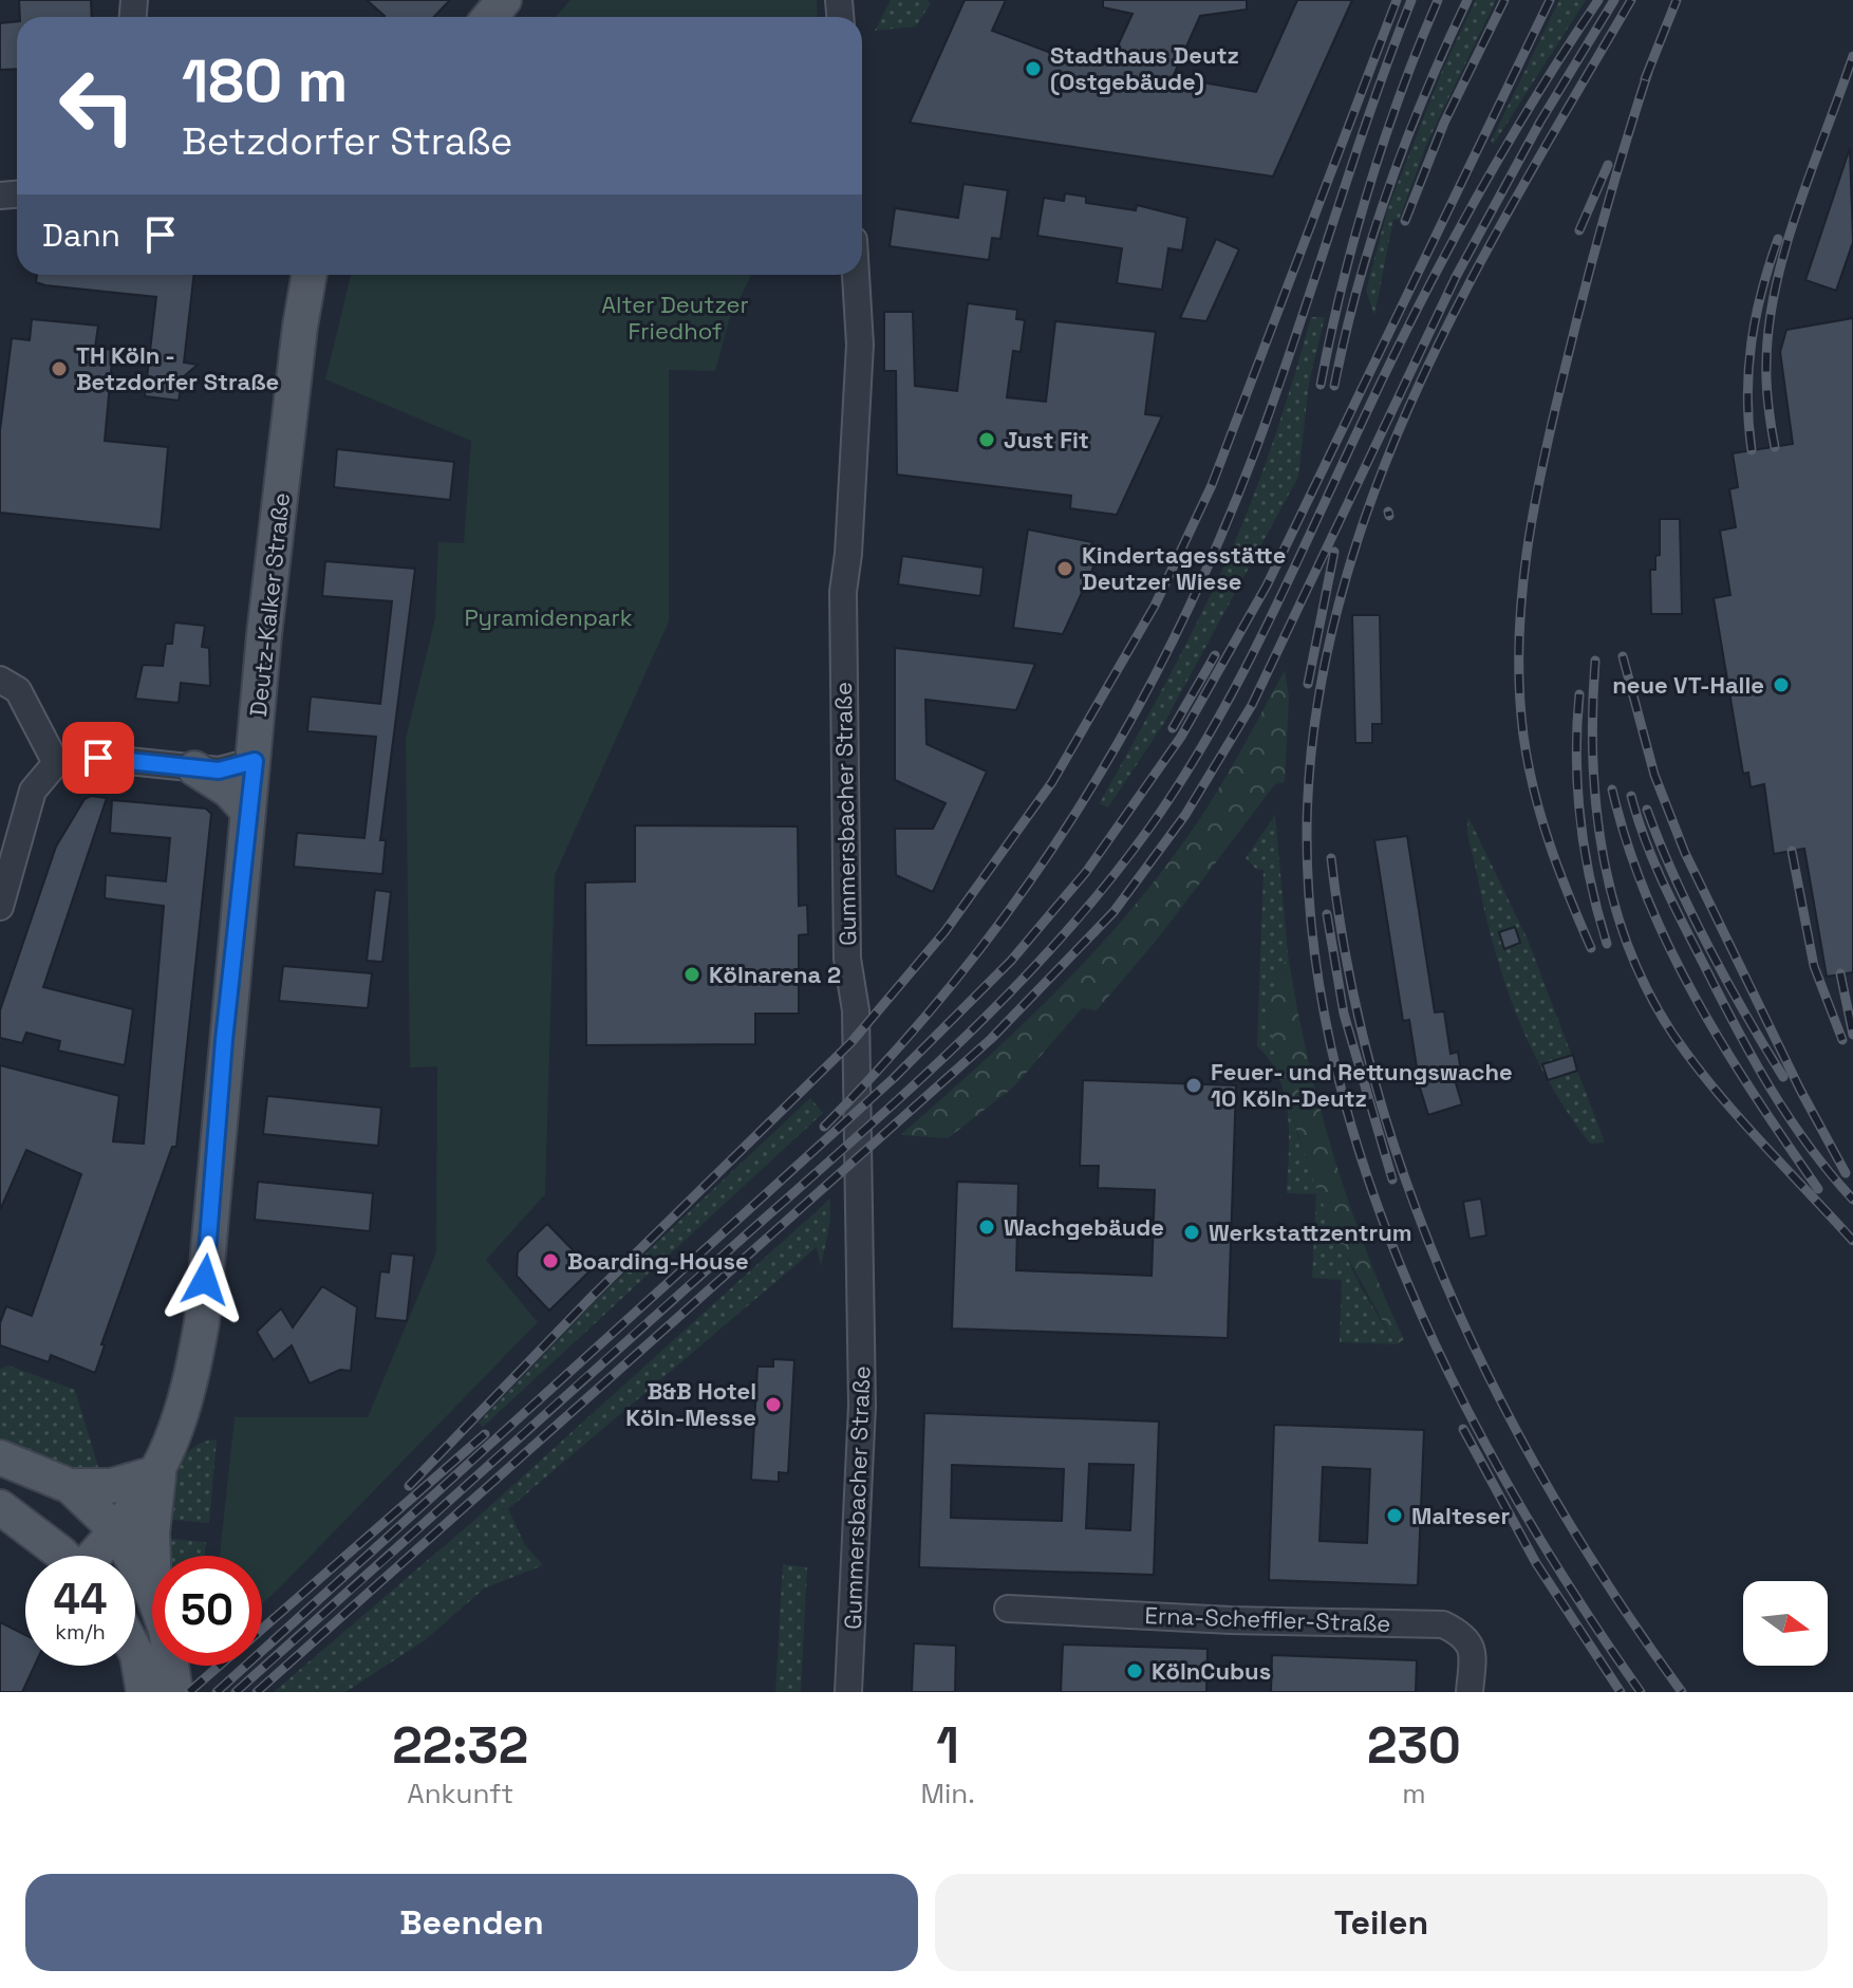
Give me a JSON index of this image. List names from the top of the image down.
{
  "streets": {
    "main road": ["Deutz-Kalker Straße"],
    "street": ["Gummersbacher Straße", "Erna-Scheffler-Straße"]
  },
  "parks": ["Alter Deutzer Friedhof", "Pyramidenpark"],
  "places": [
    "Stadthaus Deutz (Ostgebäude)",
    "TH Köln - Betzdorfer Straße",
    "Just Fit",
    "Kindertagesstätte Deutzer Wiese",
    "neue VT-Halle",
    "Kölnarena 2",
    "Feuer- und Rettungswache 10 Köln-Deutz",
    "Wachgebäude",
    "Werkstattzentrum",
    "Boarding-House",
    "B&B Hotel Köln-Messe",
    "Malteser",
    "KölnCubus"
  ],
  "north": "right",
  "page": {
    "turn": ["180 m", "Betzdorfer Straße"],
    "then": "Dann",
    "speed": "44 km/h",
    "limit": "50",
    "eta": [
      "22:32",
      "Ankunft",
      "1",
      "Min.",
      "230",
      "m"
    ],
    "buttons": ["Beenden", "Teilen"]
  }
}
